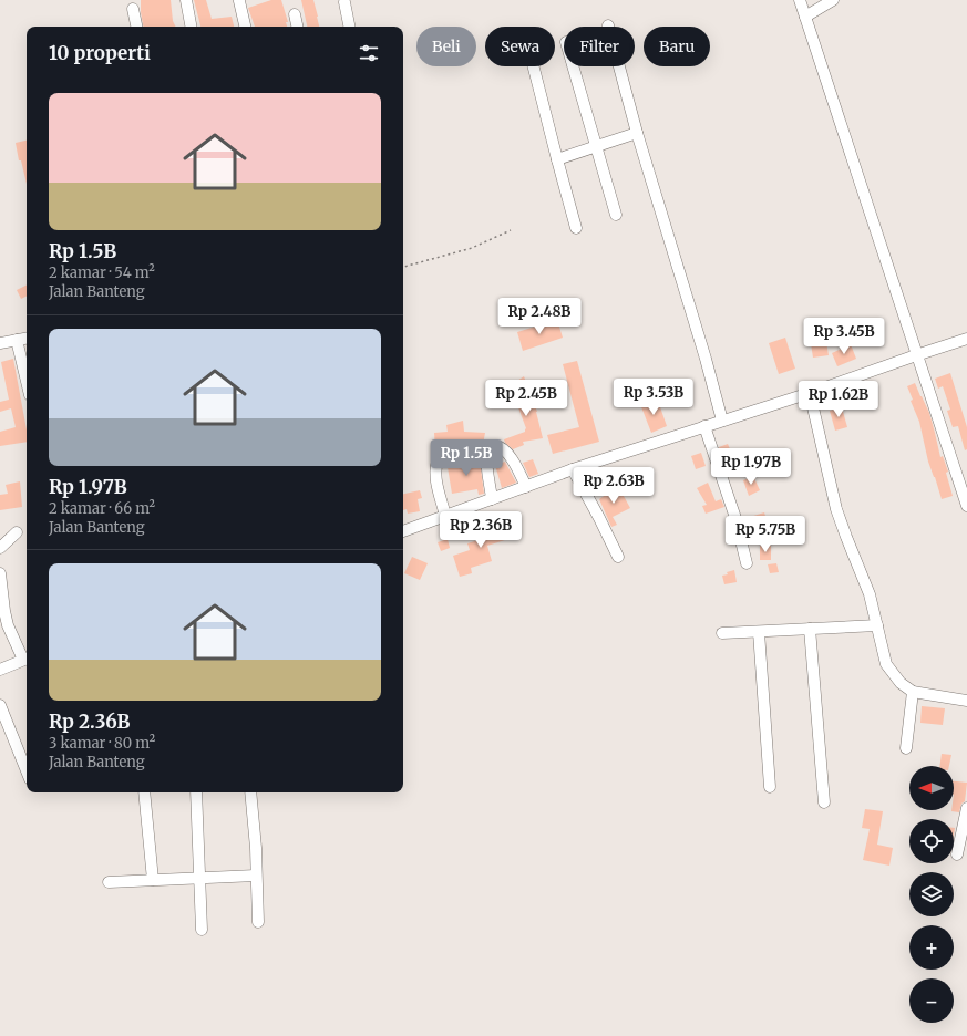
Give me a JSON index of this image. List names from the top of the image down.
{
  "north": "left",
  "page": {
    "chip": [
      "Beli",
      "Sewa",
      "Filter",
      "Baru"
    ],
    "heading": "10 properti",
    "list": [
      {
        "name": "Rp 1.5B",
        "note": "2 kamar · 54 m² · Jalan Banteng"
      },
      {
        "name": "Rp 1.97B",
        "note": "2 kamar · 66 m² · Jalan Banteng"
      },
      {
        "name": "Rp 2.36B",
        "note": "3 kamar · 80 m² · Jalan Banteng"
      }
    ],
    "price": [
      "Rp 2.48B",
      "Rp 3.45B",
      "Rp 3.53B",
      "Rp 2.45B",
      "Rp 1.62B",
      "Rp 1.5B",
      "Rp 1.97B",
      "Rp 2.63B",
      "Rp 2.36B",
      "Rp 5.75B"
    ],
    "map_buttons": ["+", "−"]
  }
}
